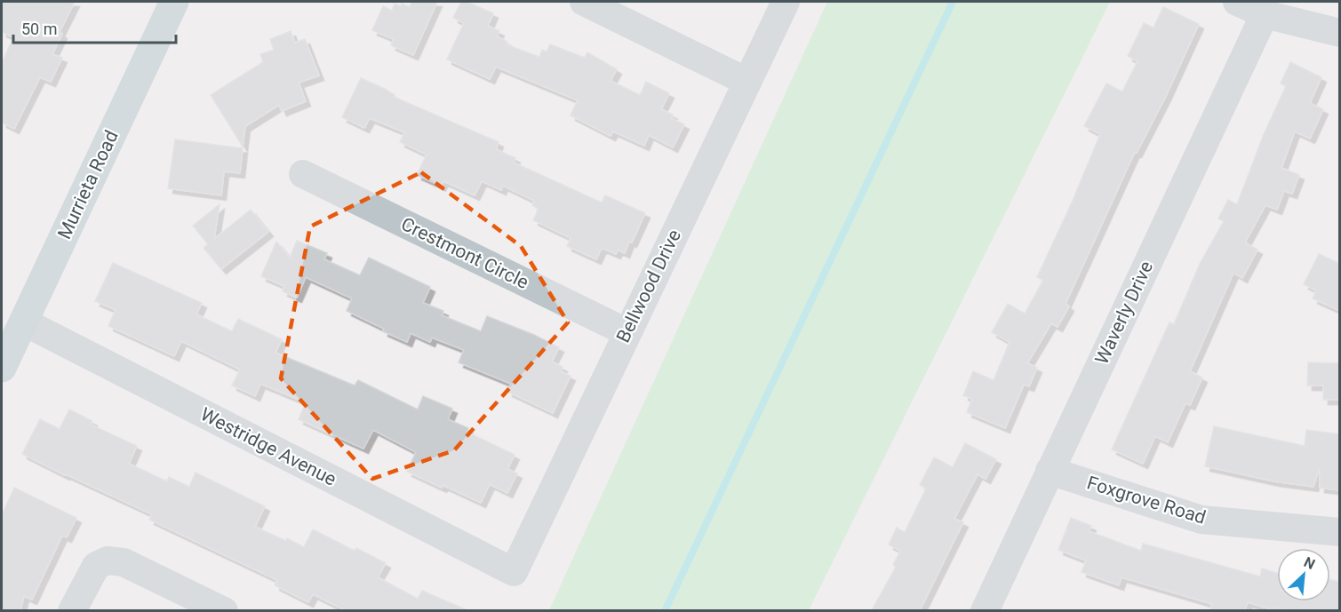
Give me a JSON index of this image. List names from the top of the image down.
{
  "streets": {
    "main road": ["Murrieta Road"],
    "street": [
      "Crestmont Circle",
      "Bellwood Drive",
      "Waverly Drive",
      "Westridge Avenue",
      "Foxgrove Road"
    ]
  },
  "crossings": [
    ["Murrieta Road", "Westridge Avenue"],
    ["Crestmont Circle", "Bellwood Drive"],
    ["Bellwood Drive", "Westridge Avenue"],
    ["Waverly Drive", "Foxgrove Road"]
  ],
  "scale_bar": "50 m",
  "north": "top right"
}
